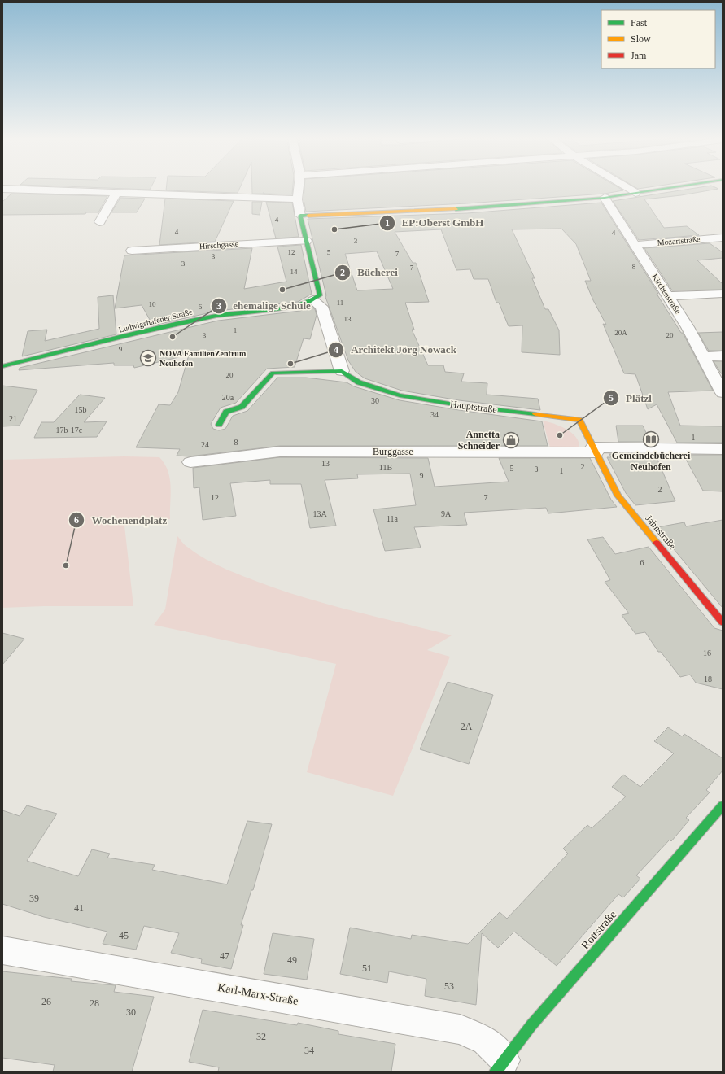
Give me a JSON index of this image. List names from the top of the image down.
{
  "streets": {
    "main road": [
      "Ludwigshafener Straße",
      "Hauptstraße",
      "Jahnstraße",
      "Rottstraße"
    ],
    "street": [
      "Mozartstraße",
      "Hirschgasse",
      "Kirchenstraße",
      "Burggasse",
      "Karl-Marx-Straße"
    ]
  },
  "crossings": [
    ["Mozartstraße", "Kirchenstraße"],
    ["Hauptstraße", "Burggasse"],
    ["Hauptstraße", "Jahnstraße"],
    ["Burggasse", "Jahnstraße"],
    ["Rottstraße", "Karl-Marx-Straße"]
  ],
  "places": {
    "other": [
      "EP:Oberst GmbH",
      "Bücherei",
      "ehemalige Schule",
      "Architekt Jörg Nowack",
      "Plätzl",
      "Wochenendplatz"
    ],
    "school or university": ["NOVA FamilienZentrum Neuhofen"],
    "library": ["Gemeindebücherei Neuhofen"],
    "shop": ["Annetta Schneider"]
  },
  "house_numbers": [
    "4",
    "4",
    "4",
    "3",
    "12",
    "5",
    "7",
    "3",
    "3",
    "8",
    "7",
    "14",
    "11",
    "10",
    "6",
    "13",
    "1",
    "20A",
    "3",
    "20",
    "9",
    "20",
    "20a",
    "30",
    "15b",
    "34",
    "21",
    "17b",
    "17c",
    "1",
    "8",
    "24",
    "13",
    "2",
    "11B",
    "5",
    "3",
    "1",
    "9",
    "2",
    "12",
    "7",
    "13A",
    "9A",
    "11a",
    "6",
    "16",
    "18",
    "2A",
    "39",
    "41",
    "45",
    "47",
    "49",
    "51",
    "53",
    "26",
    "28",
    "30",
    "32",
    "34"
  ],
  "legend": ["Fast", "Slow", "Jam"]
}
